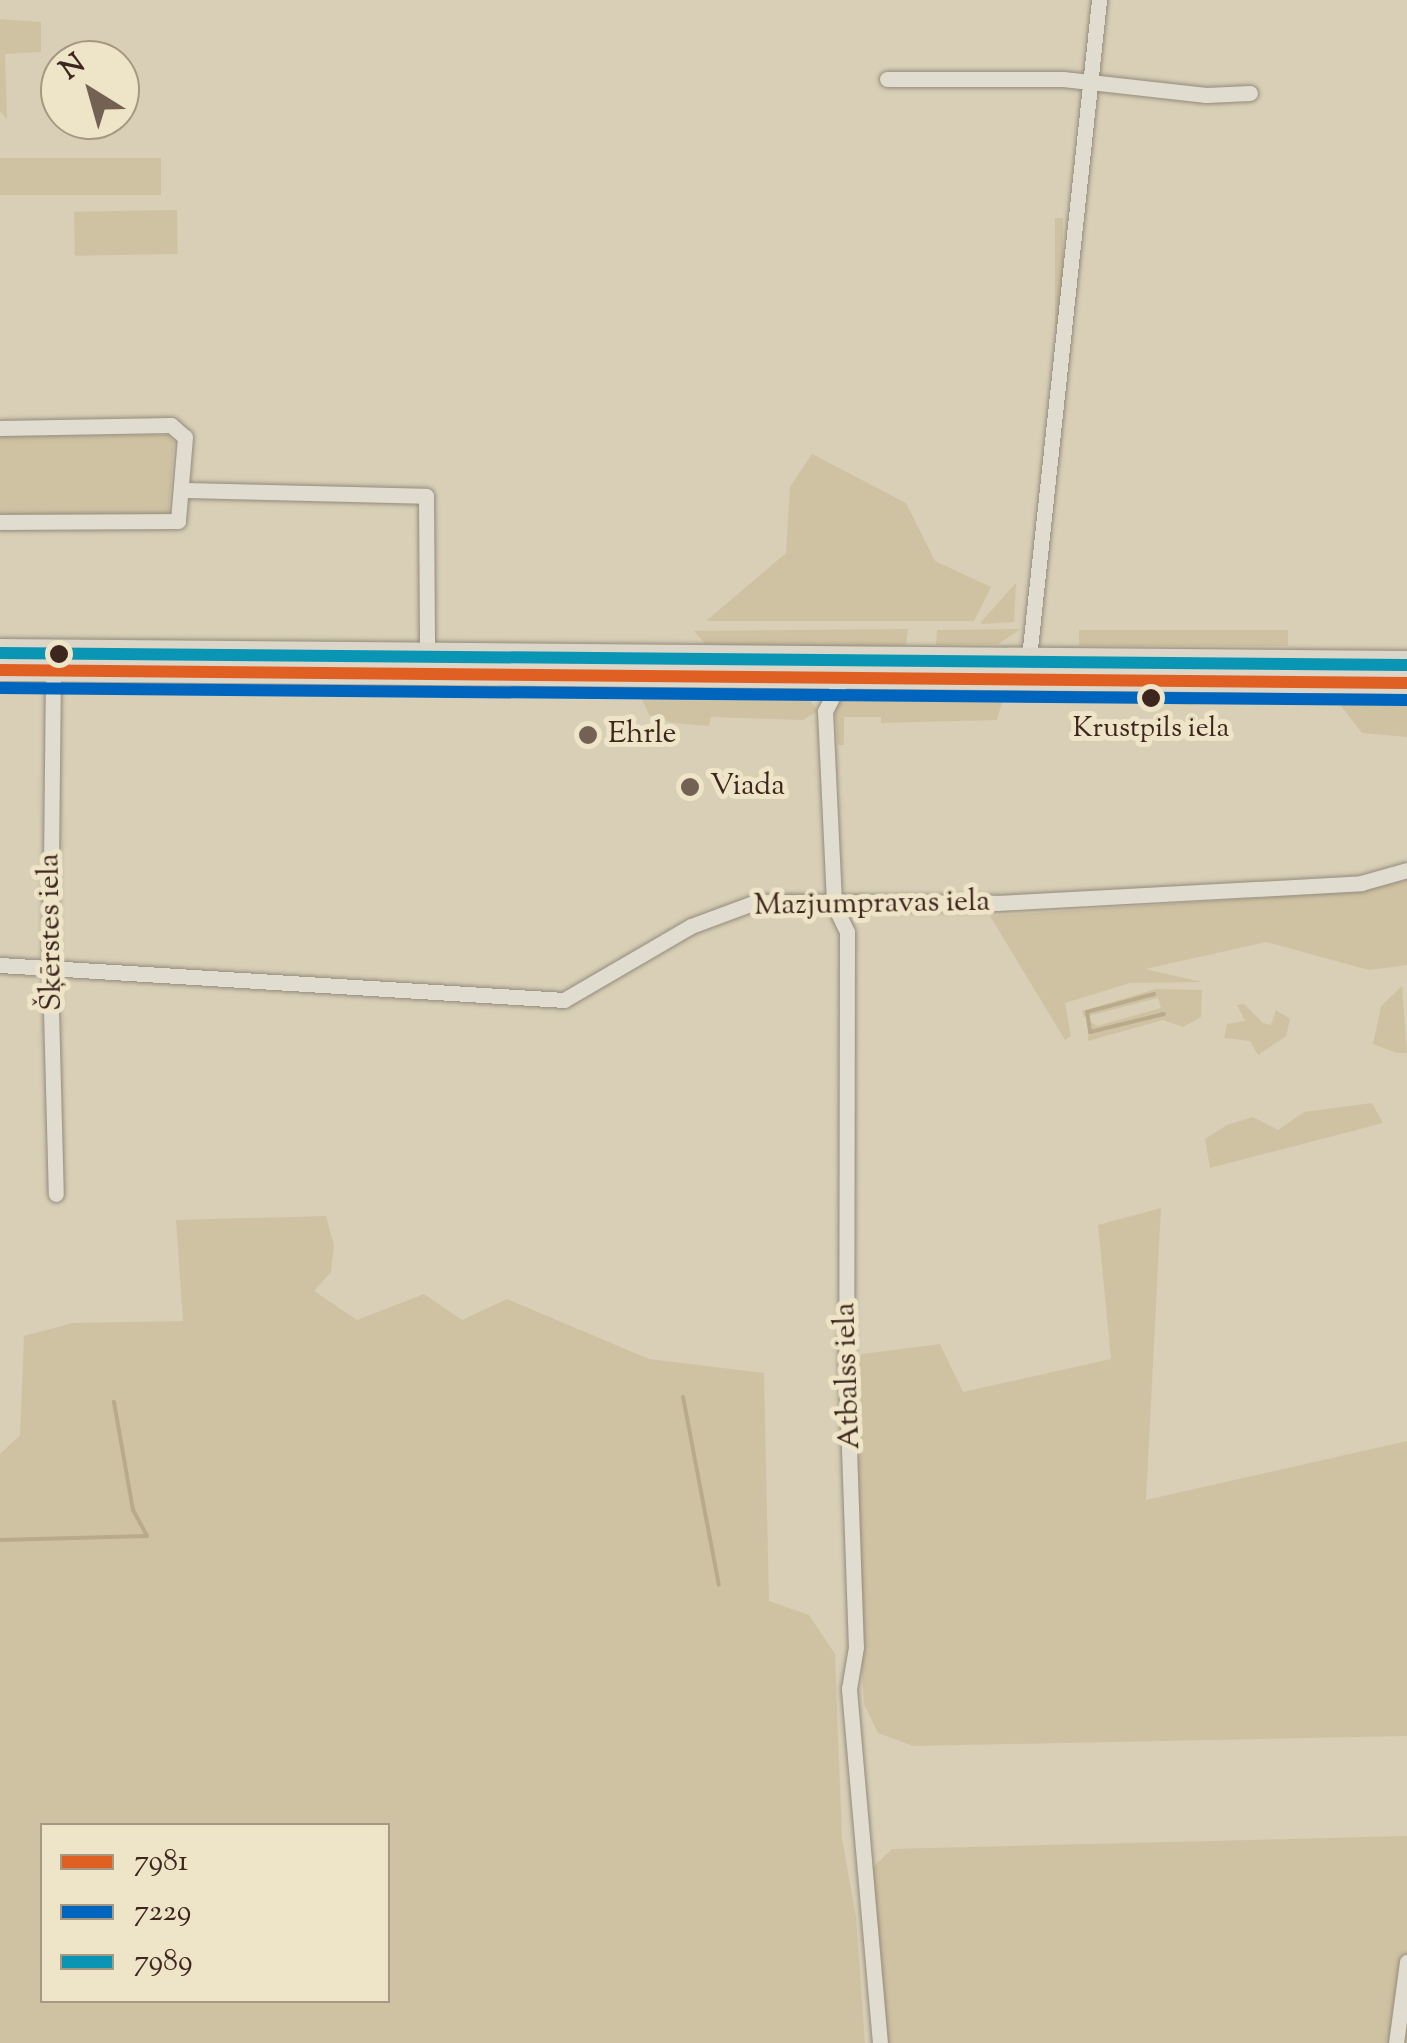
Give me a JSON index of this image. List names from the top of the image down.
{
  "streets": {
    "street": ["Mazjumpravas iela", "Šķērstes iela", "Atbalss iela"]
  },
  "crossings": [
    ["Mazjumpravas iela", "Šķērstes iela"],
    ["Mazjumpravas iela", "Atbalss iela"]
  ],
  "places": ["Krustpils iela", "Ehrle", "Viada"],
  "lines": ["transit line 7989", "transit line 7981", "transit line 7229"],
  "legend": ["7981", "7229", "7989"],
  "north": "top left"
}
